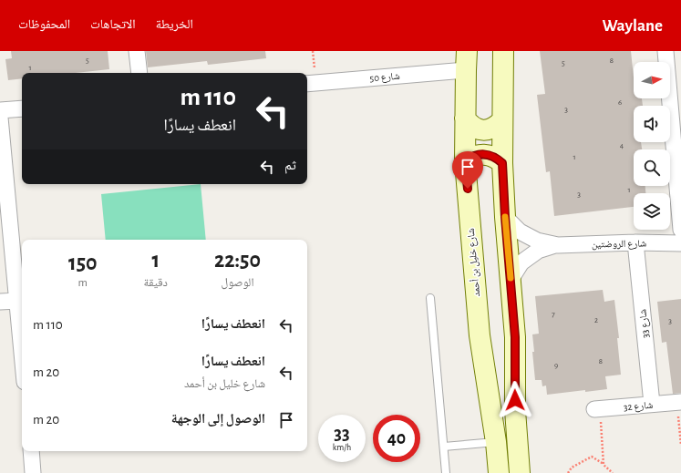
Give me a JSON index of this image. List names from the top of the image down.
{
  "streets": {
    "street": [
      "شارع 50",
      "شارع الروضتين",
      "شارع خليل بن أحمد",
      "شارع 33",
      "شارع 32"
    ]
  },
  "crossings": [
    ["شارع 50", "شارع خليل بن أحمد"],
    ["شارع الروضتين", "شارع 33"],
    ["شارع 33", "شارع 32"]
  ],
  "house_numbers": [
    "5",
    "8",
    "5",
    "1",
    "6",
    "3",
    "4",
    "1",
    "1",
    "3",
    "7",
    "2",
    "3",
    "8",
    "9"
  ],
  "north": "right",
  "page": {
    "header": "Waylane",
    "nav": ["الخريطة", "الاتجاهات", "المحفوظات"],
    "turn": ["110 m", "انعطف يسارًا"],
    "then": "ثم",
    "eta": [
      "22:50",
      "الوصول",
      "1",
      "دقيقة",
      "150",
      "m"
    ],
    "list": [
      {
        "name": "انعطف يسارًا",
        "value": "110 m"
      },
      {
        "name": "انعطف يسارًا",
        "note": "شارع خليل بن أحمد",
        "value": "20 m"
      },
      {
        "name": "الوصول إلى الوجهة",
        "value": "20 m"
      }
    ],
    "speed": "33 km/h",
    "limit": "40"
  }
}
